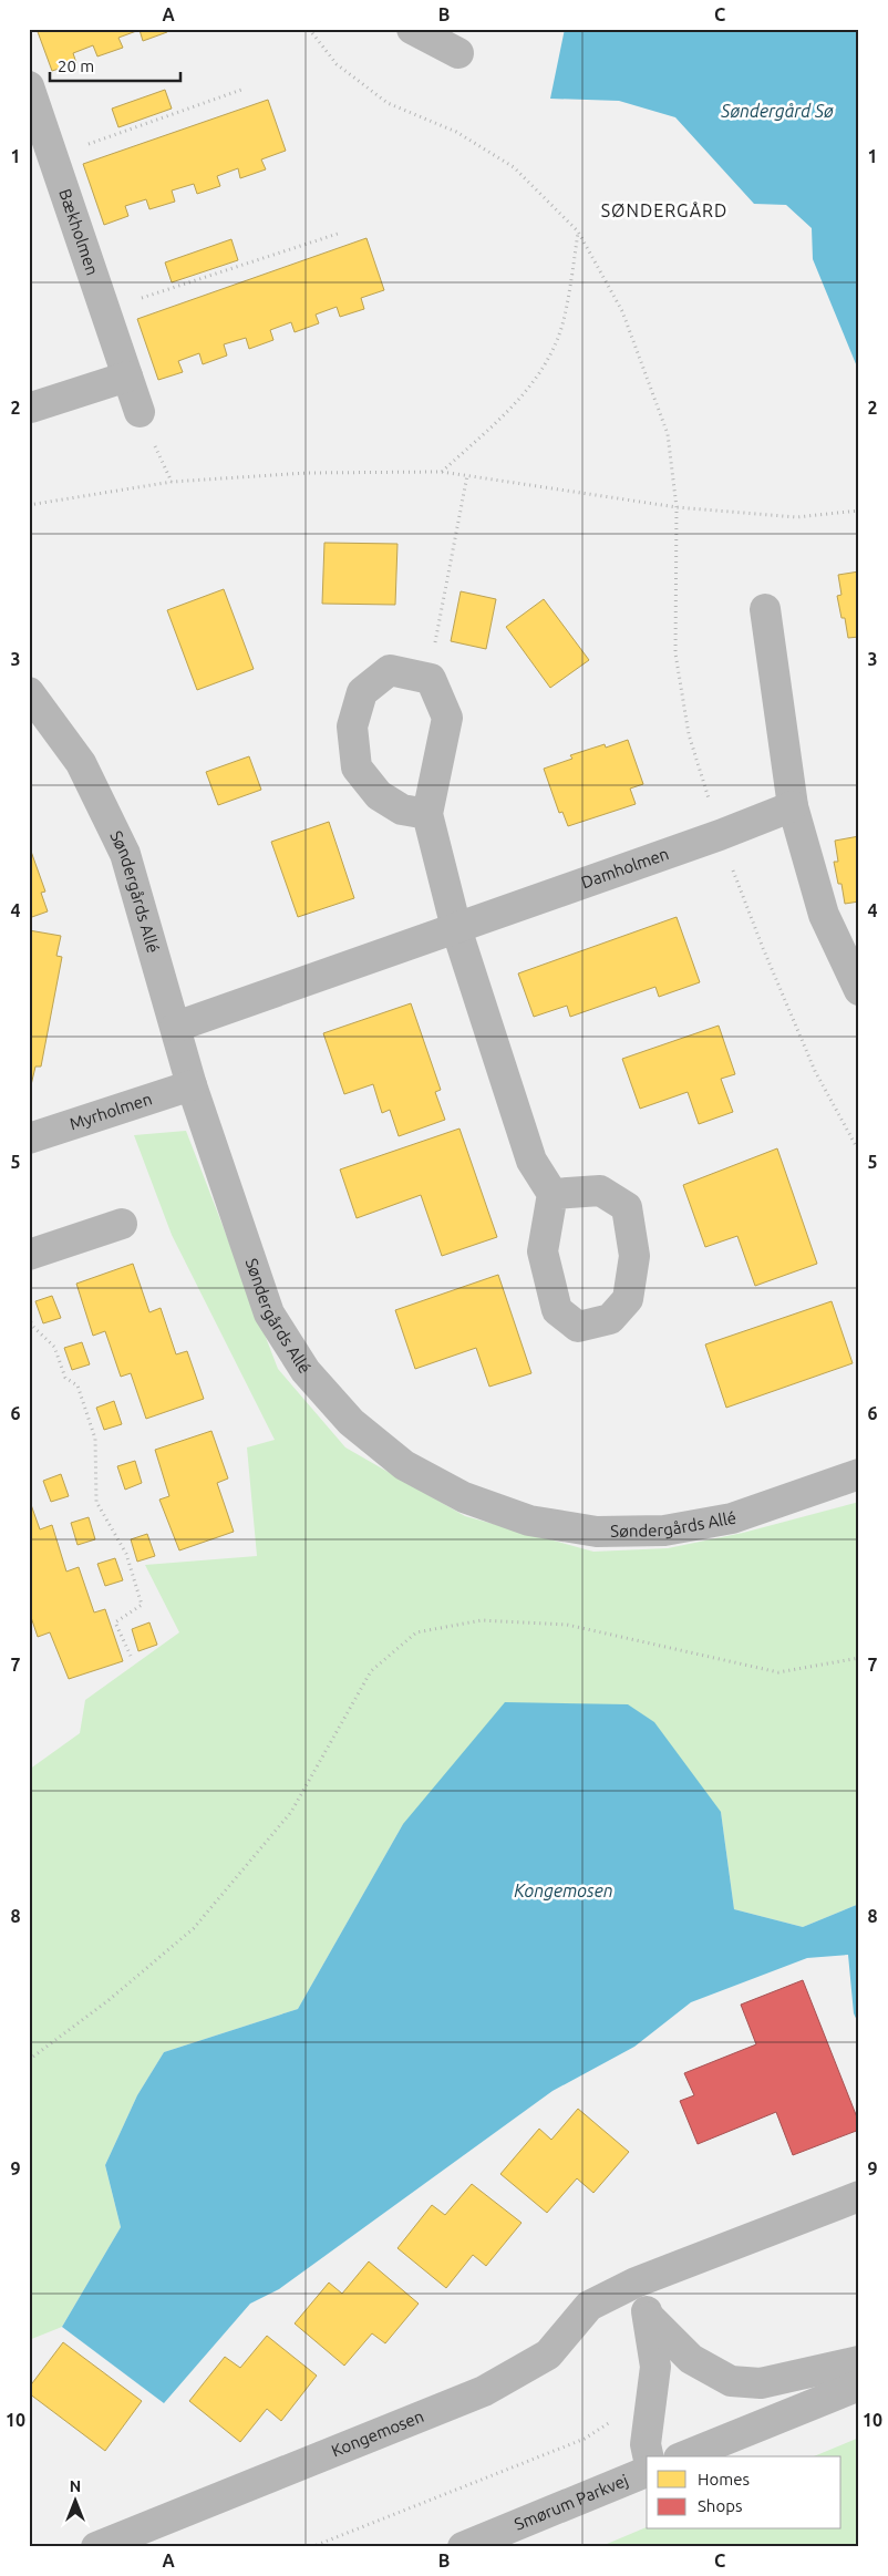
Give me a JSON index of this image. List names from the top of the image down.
{
  "streets": {
    "street": [
      "Bækholmen",
      "Damholmen",
      "Søndergårds Allé",
      "Myrholmen",
      "Kongemosen",
      "Smørum Parkvej"
    ]
  },
  "crossings": [
    ["Damholmen", "Søndergårds Allé"],
    ["Søndergårds Allé", "Myrholmen"]
  ],
  "districts": ["SØNDERGÅRD"],
  "water": ["Søndergård Sø", "Kongemosen"],
  "legend": ["Homes", "Shops"],
  "scale_bar": "20 m",
  "north": "top",
  "grid": {
    "columns": ["A", "B", "C"],
    "rows": [
      "1",
      "2",
      "3",
      "4",
      "5",
      "6",
      "7",
      "8",
      "9",
      "10"
    ]
  }
}
